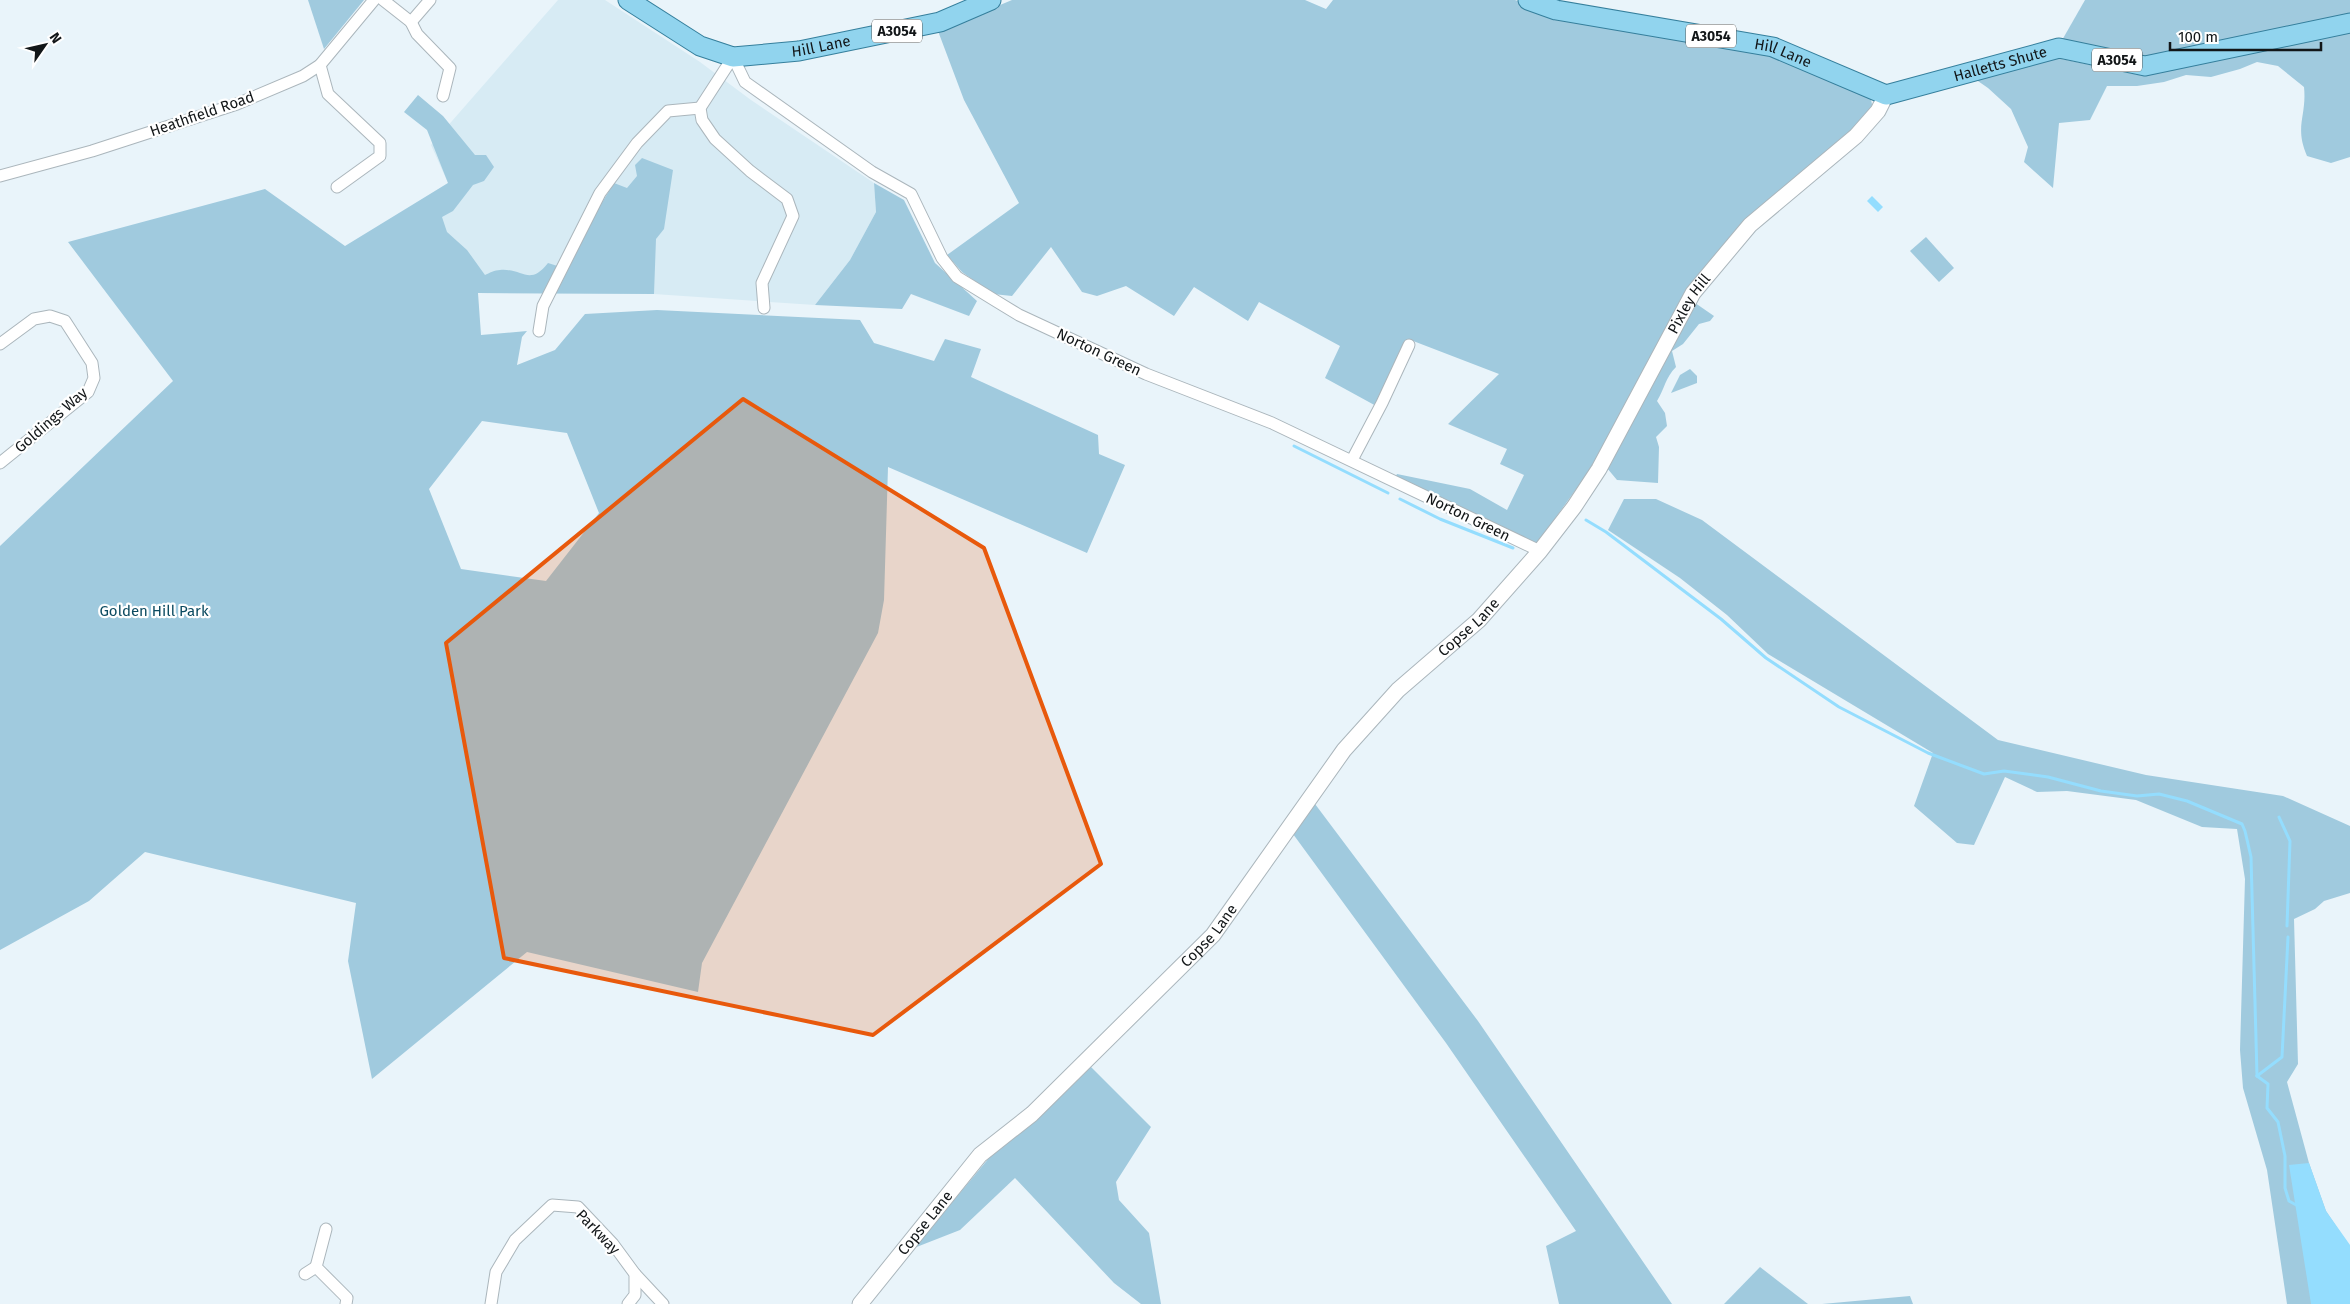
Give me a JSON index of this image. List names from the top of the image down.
{
  "streets": {
    "main road": ["A3054", "Hill Lane", "Halletts Shute"],
    "street": [
      "Heathfield Road",
      "Pixley Hill",
      "Norton Green",
      "Goldings Way",
      "Copse Lane",
      "Parkway"
    ]
  },
  "crossings": [
    ["A3054", "Hill Lane"],
    ["A3054", "Norton Green"],
    ["Hill Lane", "Halletts Shute"],
    ["Hill Lane", "Pixley Hill"],
    ["Hill Lane", "Norton Green"],
    ["Halletts Shute", "Pixley Hill"],
    ["Pixley Hill", "Norton Green"],
    ["Pixley Hill", "Copse Lane"],
    ["Norton Green", "Copse Lane"]
  ],
  "parks": ["Golden Hill Park"],
  "scale_bar": "100 m",
  "north": "top right"
}
